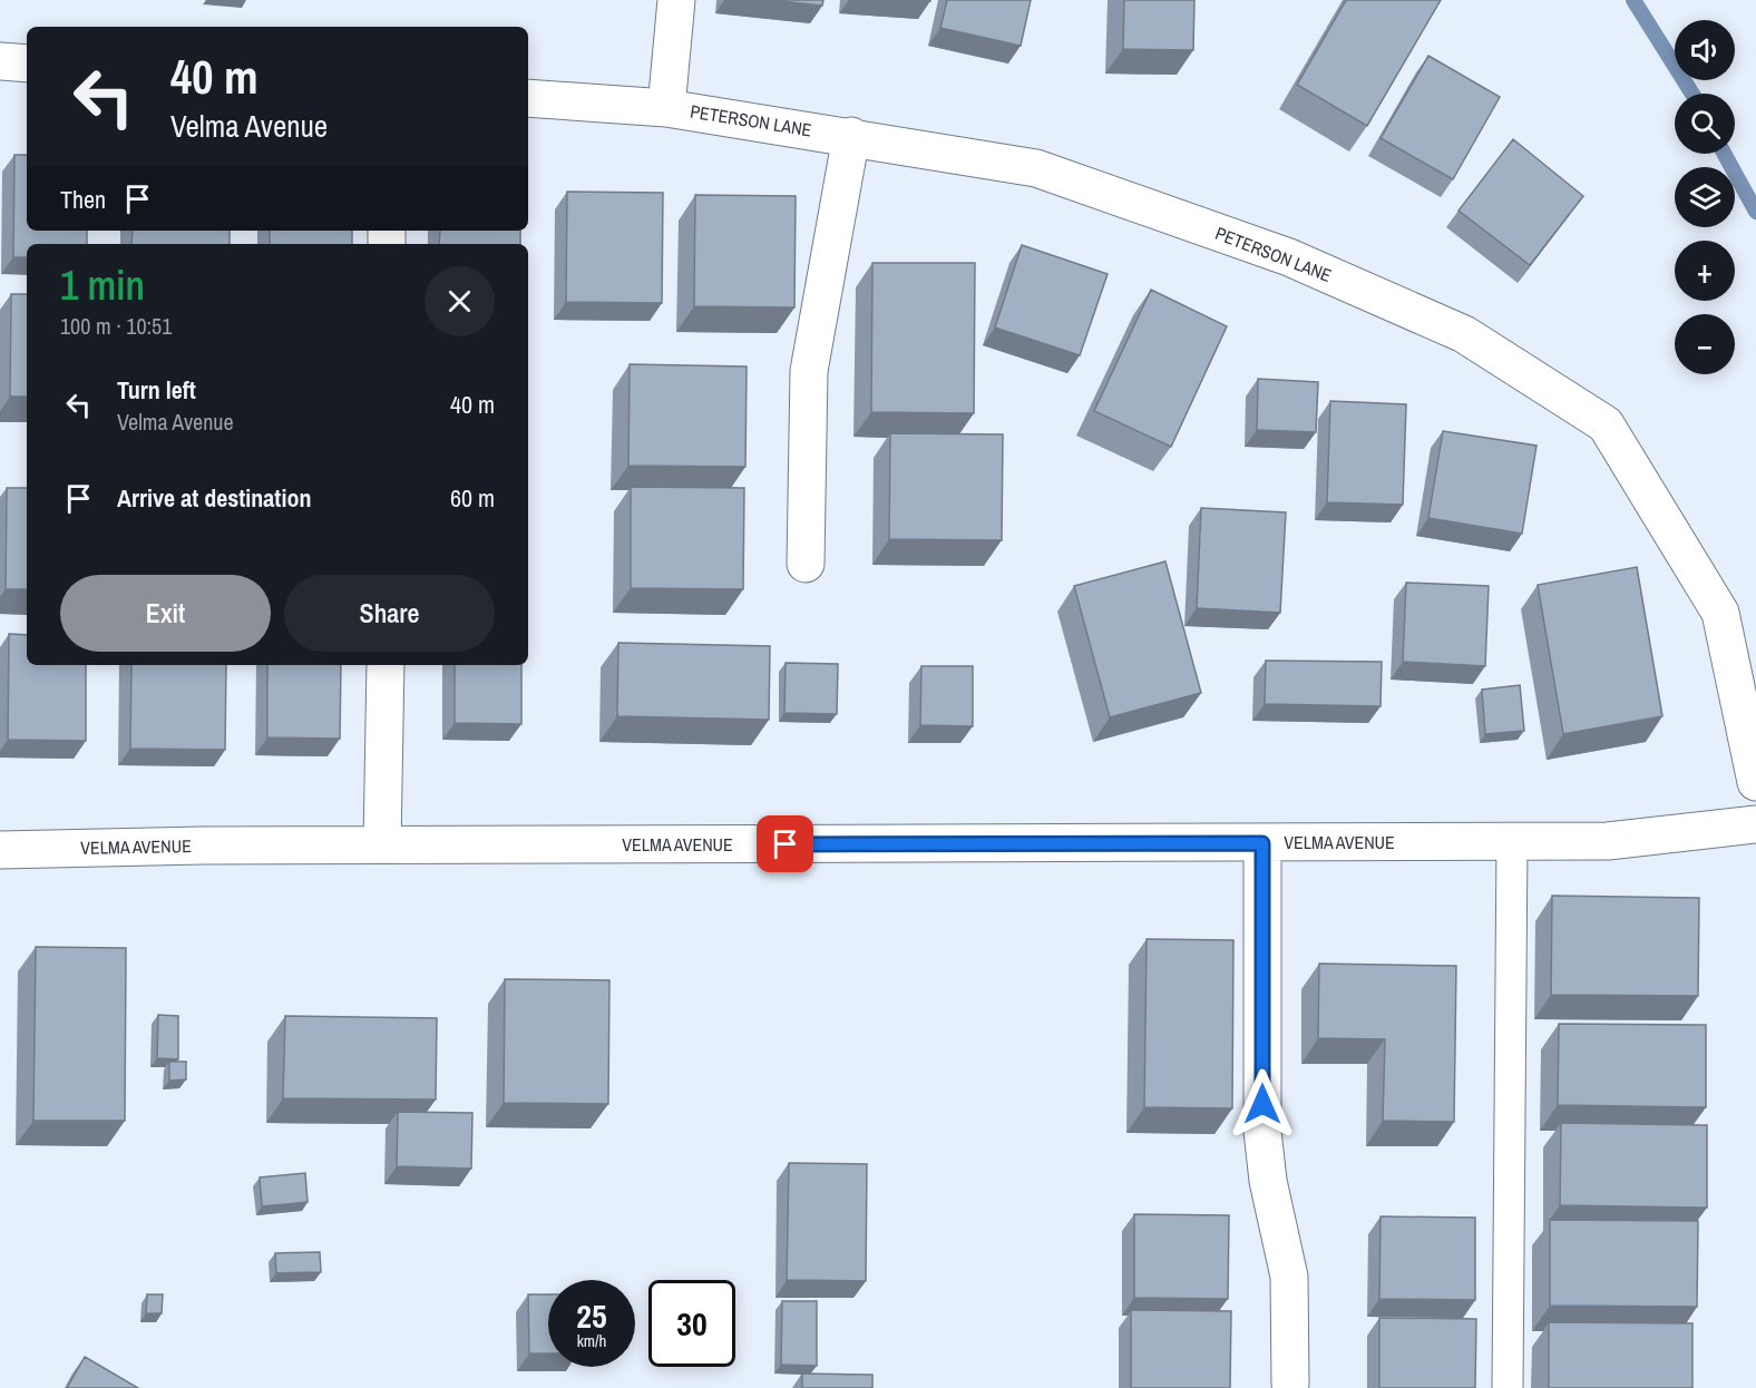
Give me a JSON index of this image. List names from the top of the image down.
{
  "streets": {
    "street": ["PETERSON LANE", "VELMA AVENUE"]
  },
  "page": {
    "map_buttons": ["+", "−"],
    "turn": ["40 m", "Velma Avenue"],
    "then": "Then",
    "heading": ["1 min", "100 m · 10:51"],
    "list": [
      {
        "name": "Turn left",
        "note": "Velma Avenue",
        "value": "40 m"
      },
      {
        "name": "Arrive at destination",
        "value": "60 m"
      }
    ],
    "buttons": ["Exit", "Share"],
    "speed": "25 km/h",
    "limit": "30"
  }
}
